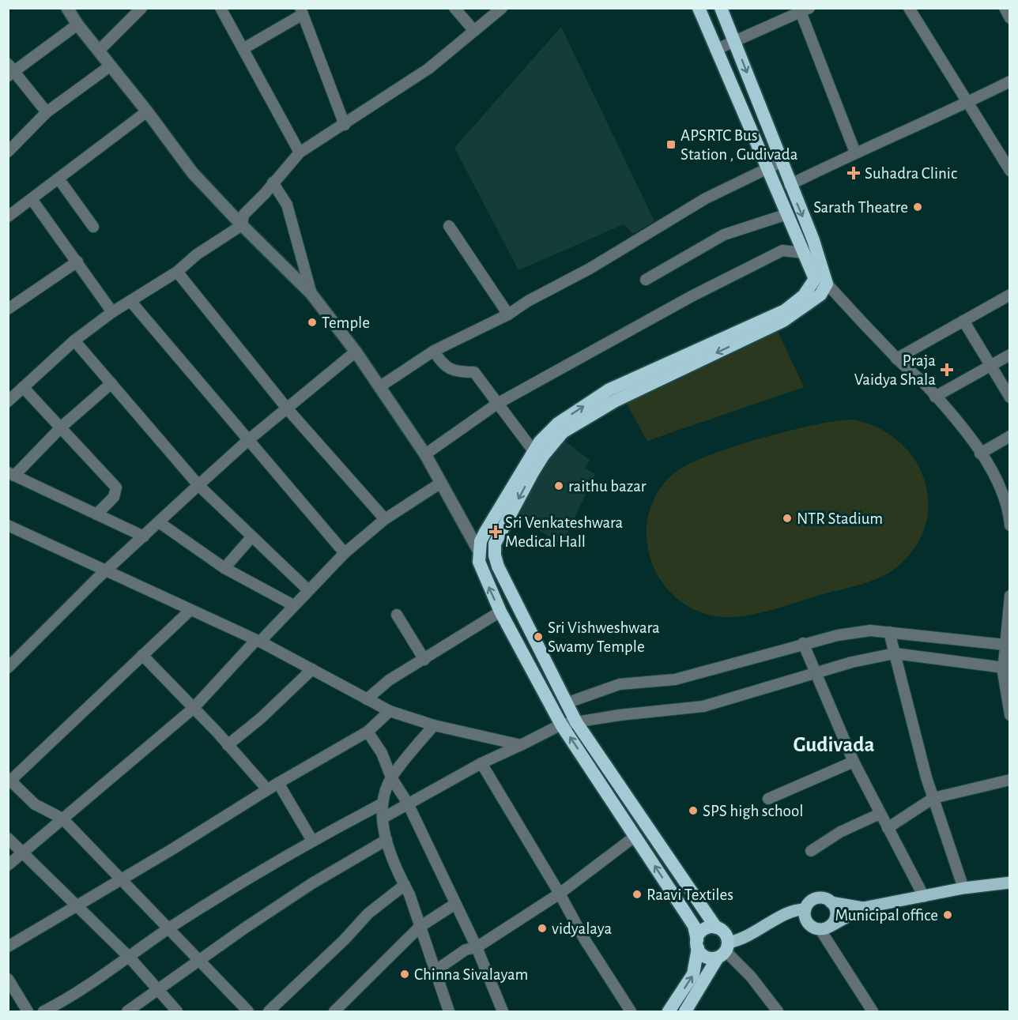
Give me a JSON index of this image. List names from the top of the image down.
{
  "districts": ["Gudivada"],
  "places": {
    "transit": ["APSRTC Bus Station , Gudivada"],
    "health": ["Suhadra Clinic", "Praja Vaidya Shala", "Sri Venkateshwara Medical Hall"],
    "other": [
      "Sarath Theatre",
      "Temple",
      "raithu bazar",
      "NTR Stadium",
      "Sri Vishweshwara Swamy Temple",
      "SPS high school",
      "Raavi Textiles",
      "Municipal office",
      "vidyalaya",
      "Chinna Sivalayam"
    ]
  }
}
